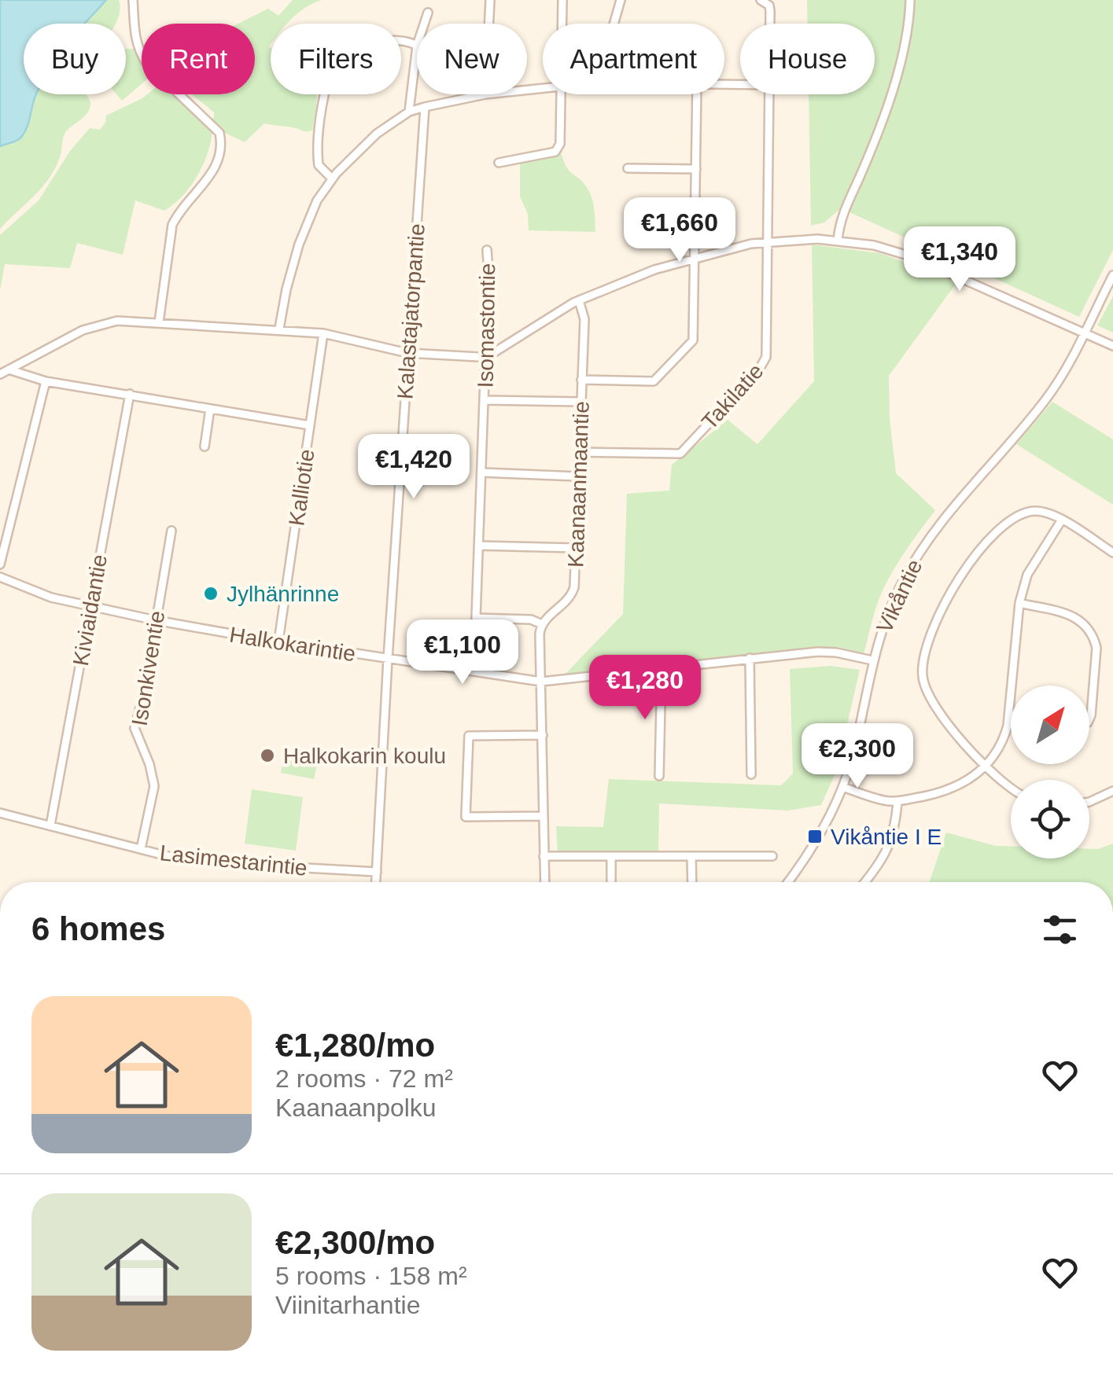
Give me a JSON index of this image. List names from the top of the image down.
{
  "streets": {
    "street": [
      "Kalastajatorpantie",
      "Isomastontie",
      "Takilatie",
      "Kaanaanmaantie",
      "Kalliotie",
      "Vikåntie",
      "Kiviaidantie",
      "Halkokarintie",
      "Isonkiventie",
      "Lasimestarintie"
    ]
  },
  "crossings": [
    ["Kalastajatorpantie", "Halkokarintie"],
    ["Kalastajatorpantie", "Lasimestarintie"],
    ["Isomastontie", "Kaanaanmaantie"],
    ["Takilatie", "Kaanaanmaantie"],
    ["Kalliotie", "Halkokarintie"],
    ["Vikåntie", "Halkokarintie"],
    ["Kiviaidantie", "Halkokarintie"],
    ["Kiviaidantie", "Lasimestarintie"],
    ["Halkokarintie", "Isonkiventie"],
    ["Isonkiventie", "Lasimestarintie"]
  ],
  "places": {
    "other": ["Jylhänrinne", "Halkokarin koulu"],
    "transit": ["Vikåntie I E"]
  },
  "north": "top right",
  "page": {
    "chip": [
      "Buy",
      "Rent",
      "Filters",
      "New",
      "Apartment",
      "House"
    ],
    "price": [
      "€1,660",
      "€1,340",
      "€1,420",
      "€1,100",
      "€1,280",
      "€2,300"
    ],
    "heading": "6 homes",
    "list": [
      {
        "name": "€1,280/mo",
        "note": "2 rooms · 72 m² · Kaanaanpolku"
      },
      {
        "name": "€2,300/mo",
        "note": "5 rooms · 158 m² · Viinitarhantie"
      }
    ]
  }
}
